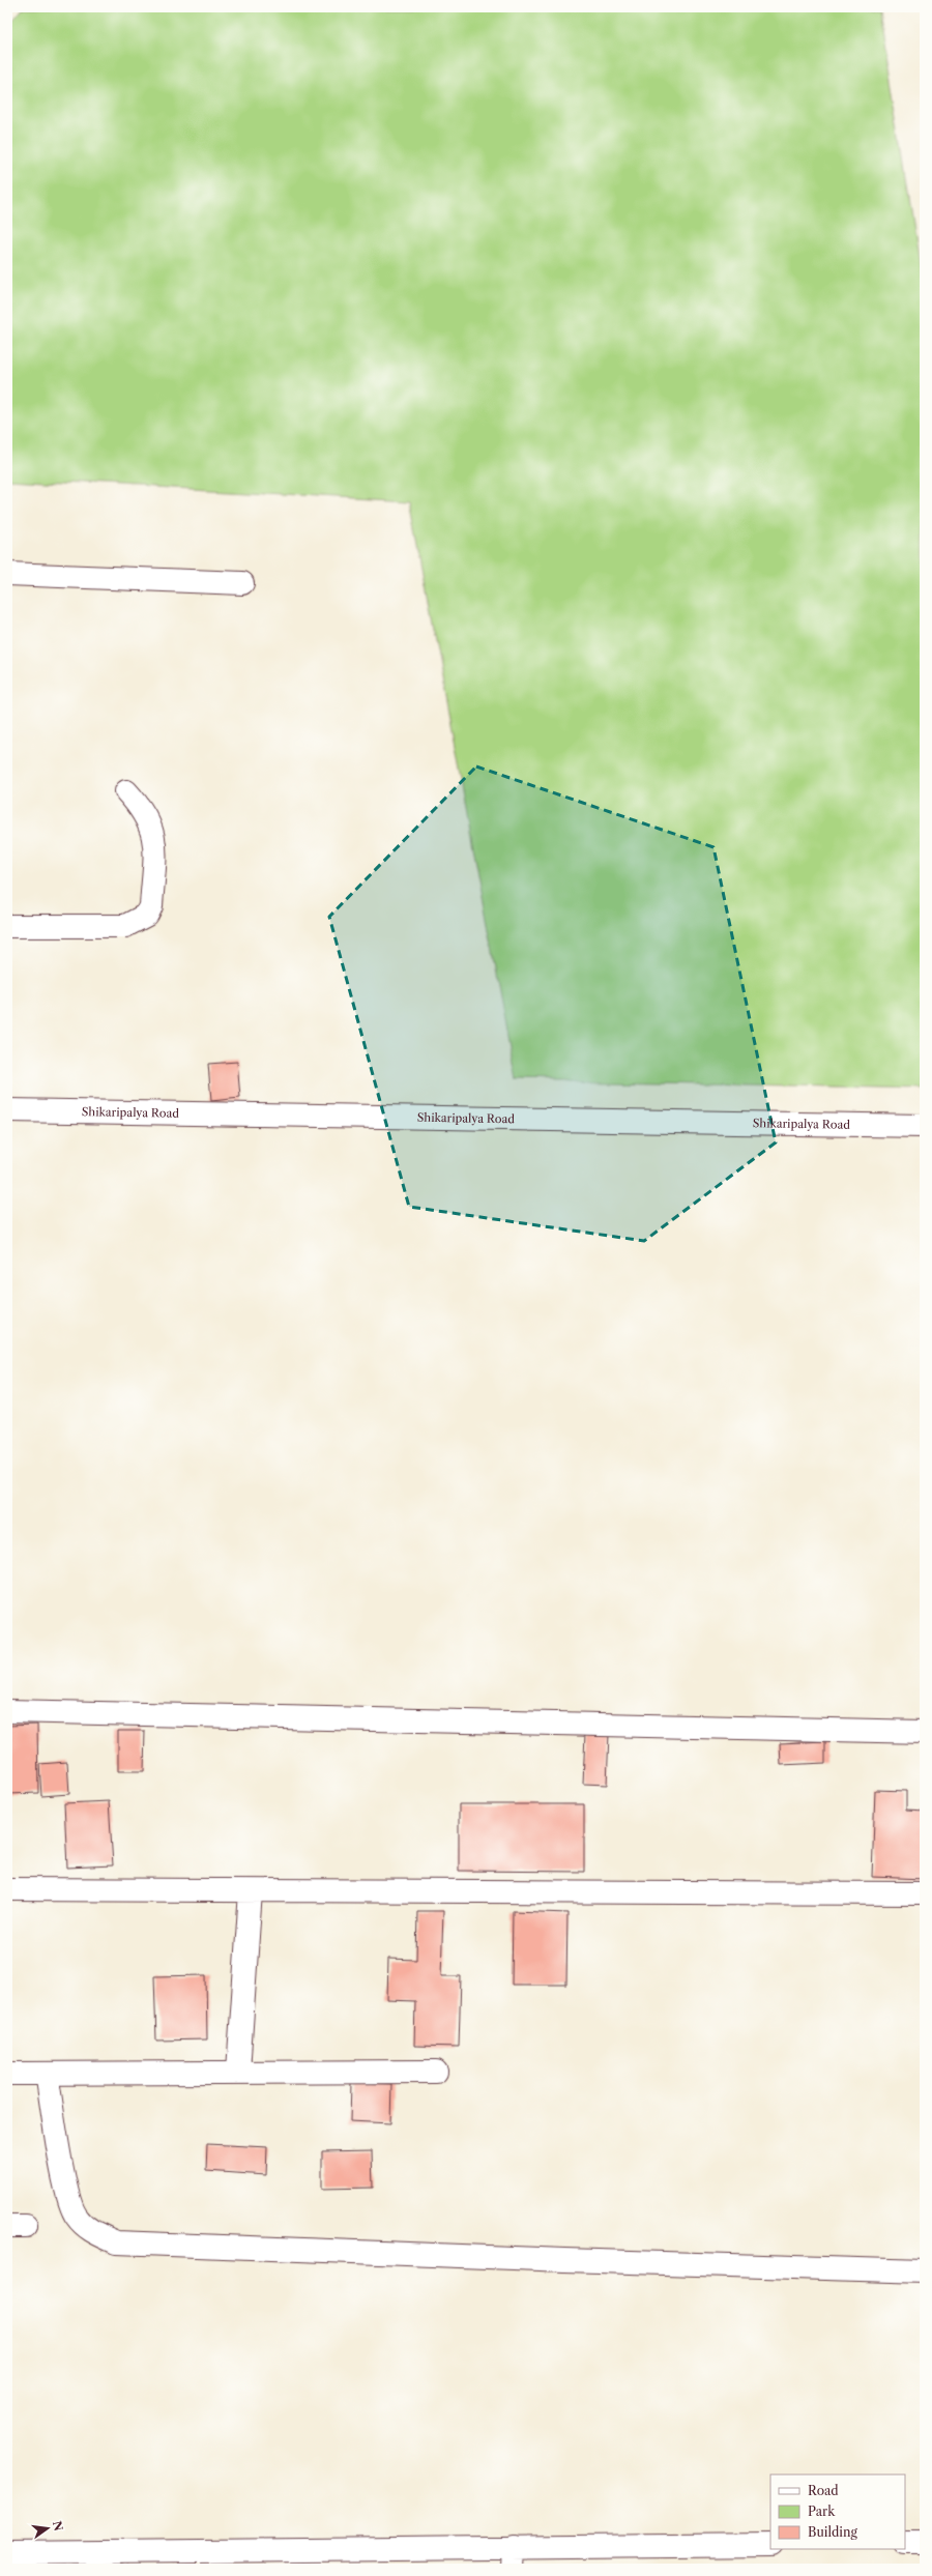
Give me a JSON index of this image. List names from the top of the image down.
{
  "streets": {
    "street": ["Shikaripalya Road"]
  },
  "legend": ["Road", "Park", "Building"],
  "north": "right"
}
